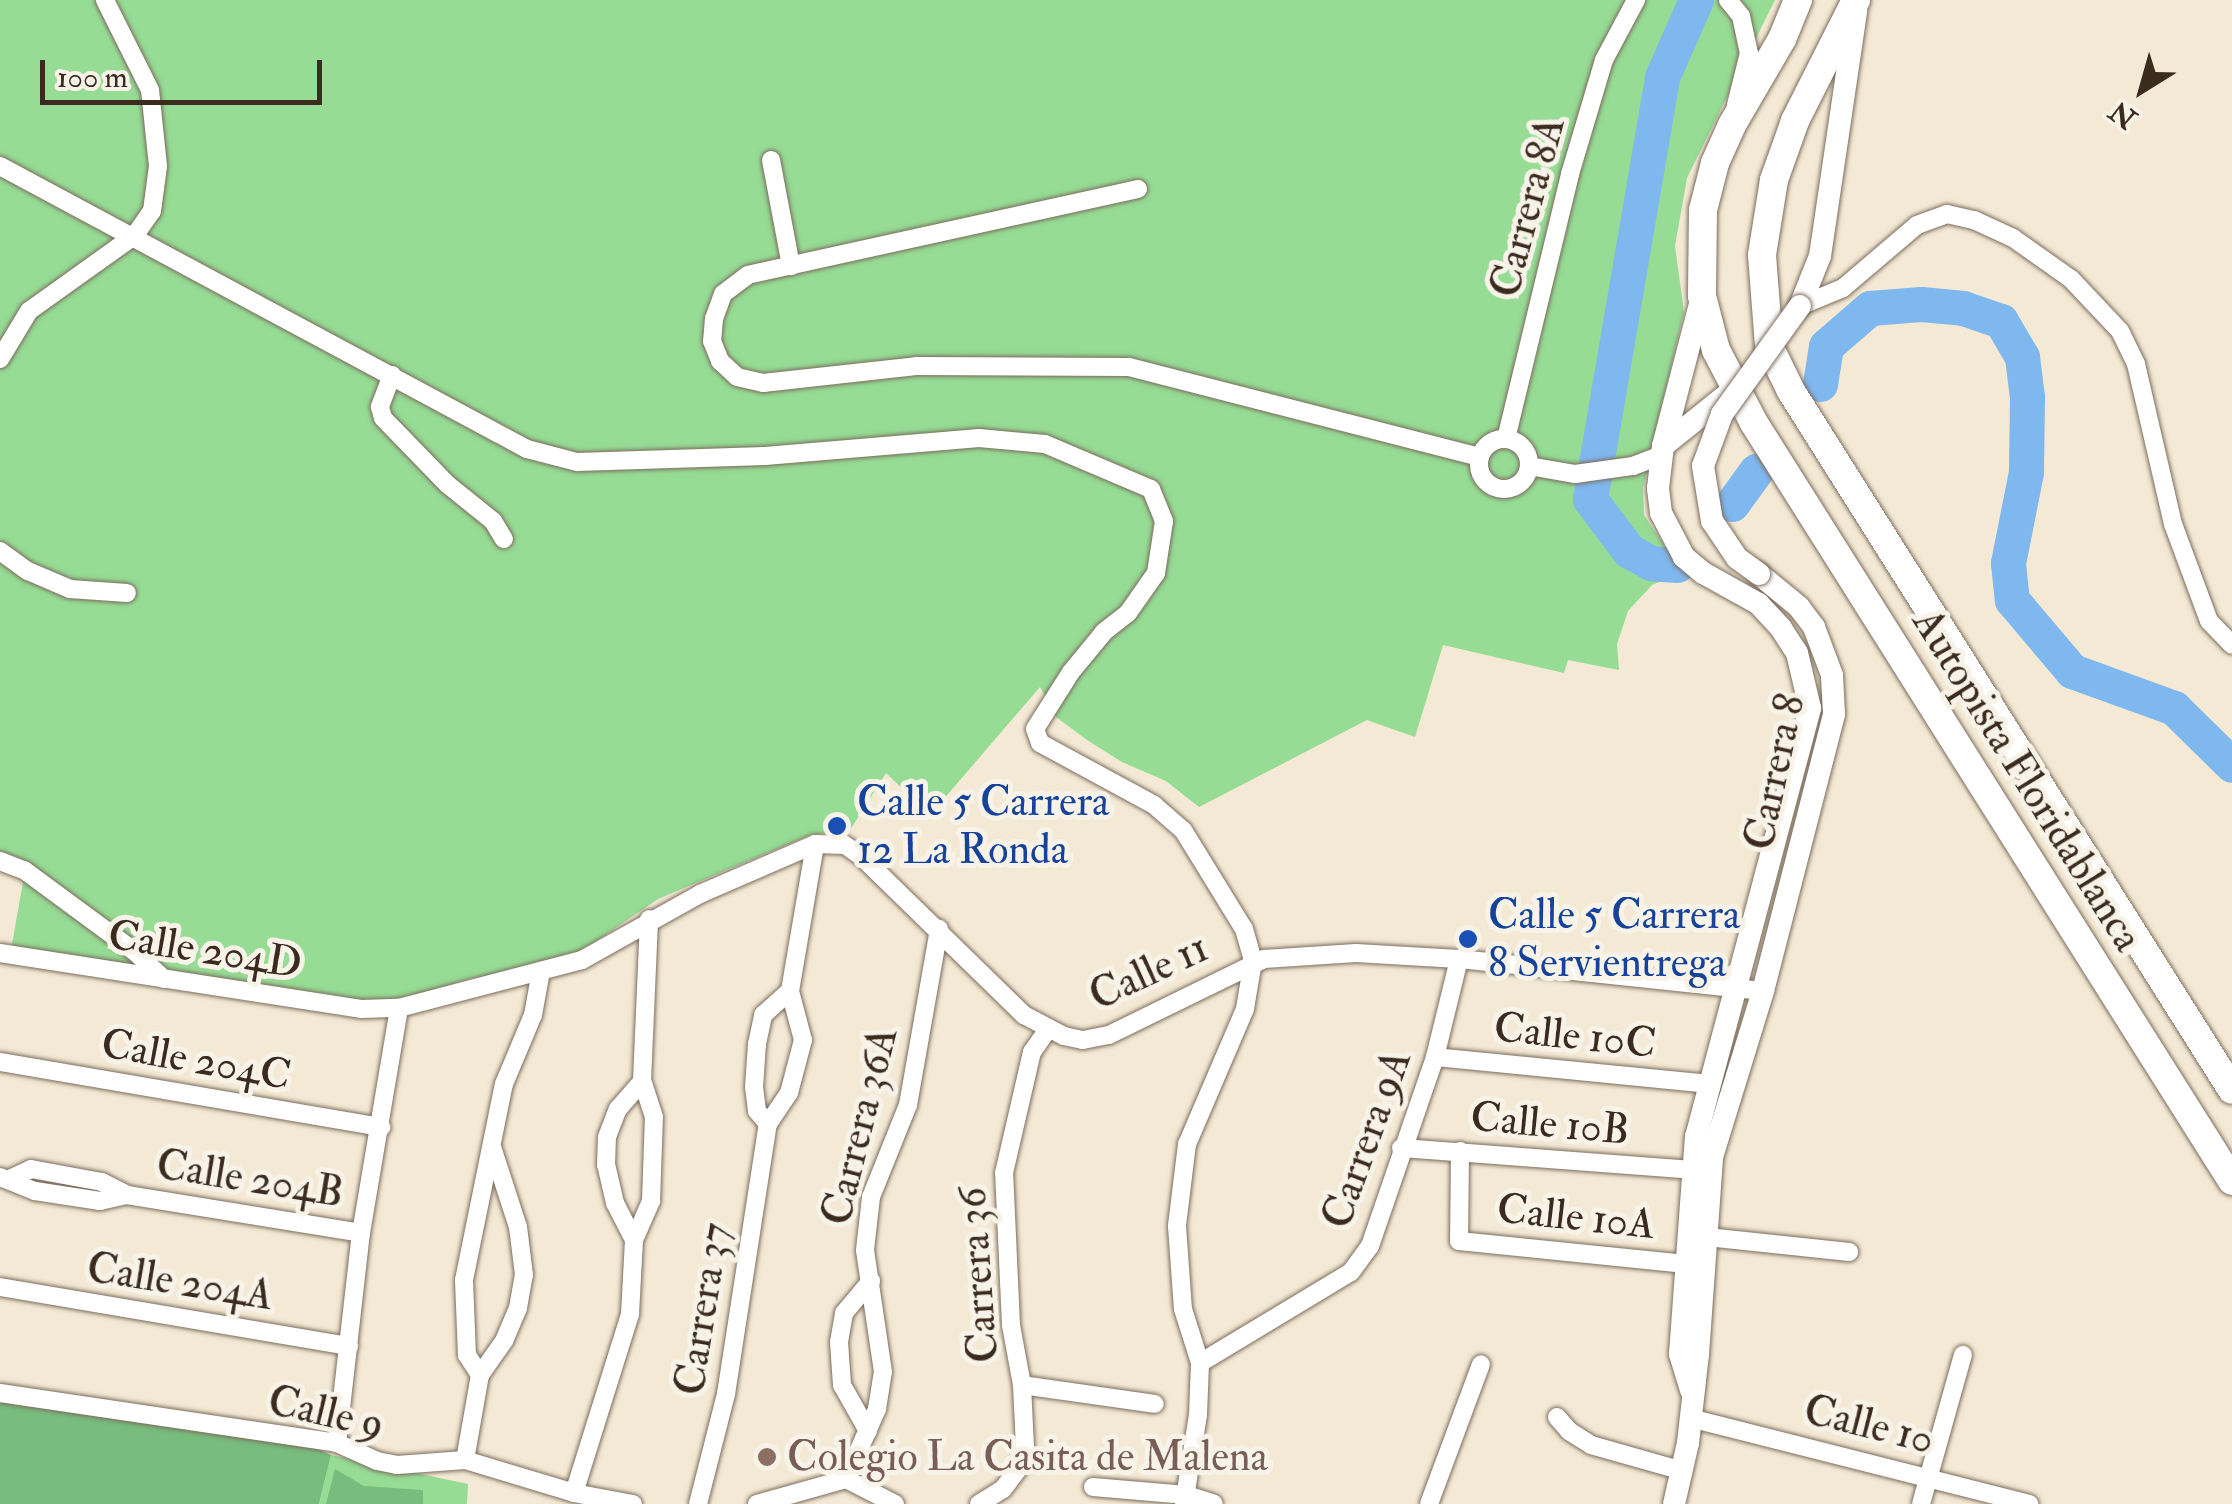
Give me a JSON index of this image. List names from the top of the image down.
{
  "streets": {
    "highway": ["Autopista Floridablanca"],
    "main road": ["Carrera 8"],
    "street": [
      "Carrera 8A",
      "Calle 204D",
      "Calle 11",
      "Calle 10C",
      "Calle 204C",
      "Calle 10B",
      "Carrera 36A",
      "Carrera 9A",
      "Calle 204B",
      "Calle 10A",
      "Carrera 36",
      "Calle 204A",
      "Carrera 37",
      "Calle 9",
      "Calle 10"
    ]
  },
  "crossings": [
    ["Carrera 8", "Autopista Floridablanca"],
    ["Carrera 8", "Calle 11"],
    ["Carrera 8", "Calle 10C"],
    ["Carrera 8", "Calle 10B"],
    ["Carrera 8", "Calle 10A"],
    ["Carrera 8", "Calle 10"],
    ["Calle 11", "Carrera 36A"],
    ["Calle 11", "Carrera 9A"],
    ["Calle 11", "Carrera 36"],
    ["Calle 11", "Carrera 37"],
    ["Calle 10C", "Carrera 9A"],
    ["Calle 10B", "Carrera 9A"],
    ["Calle 10B", "Calle 10A"]
  ],
  "places": ["Calle 5 Carrera 12 La Ronda", "Calle 5 Carrera 8 Servientrega", "Colegio La Casita de Malena"],
  "scale_bar": "100 m",
  "north": "bottom left"
}
